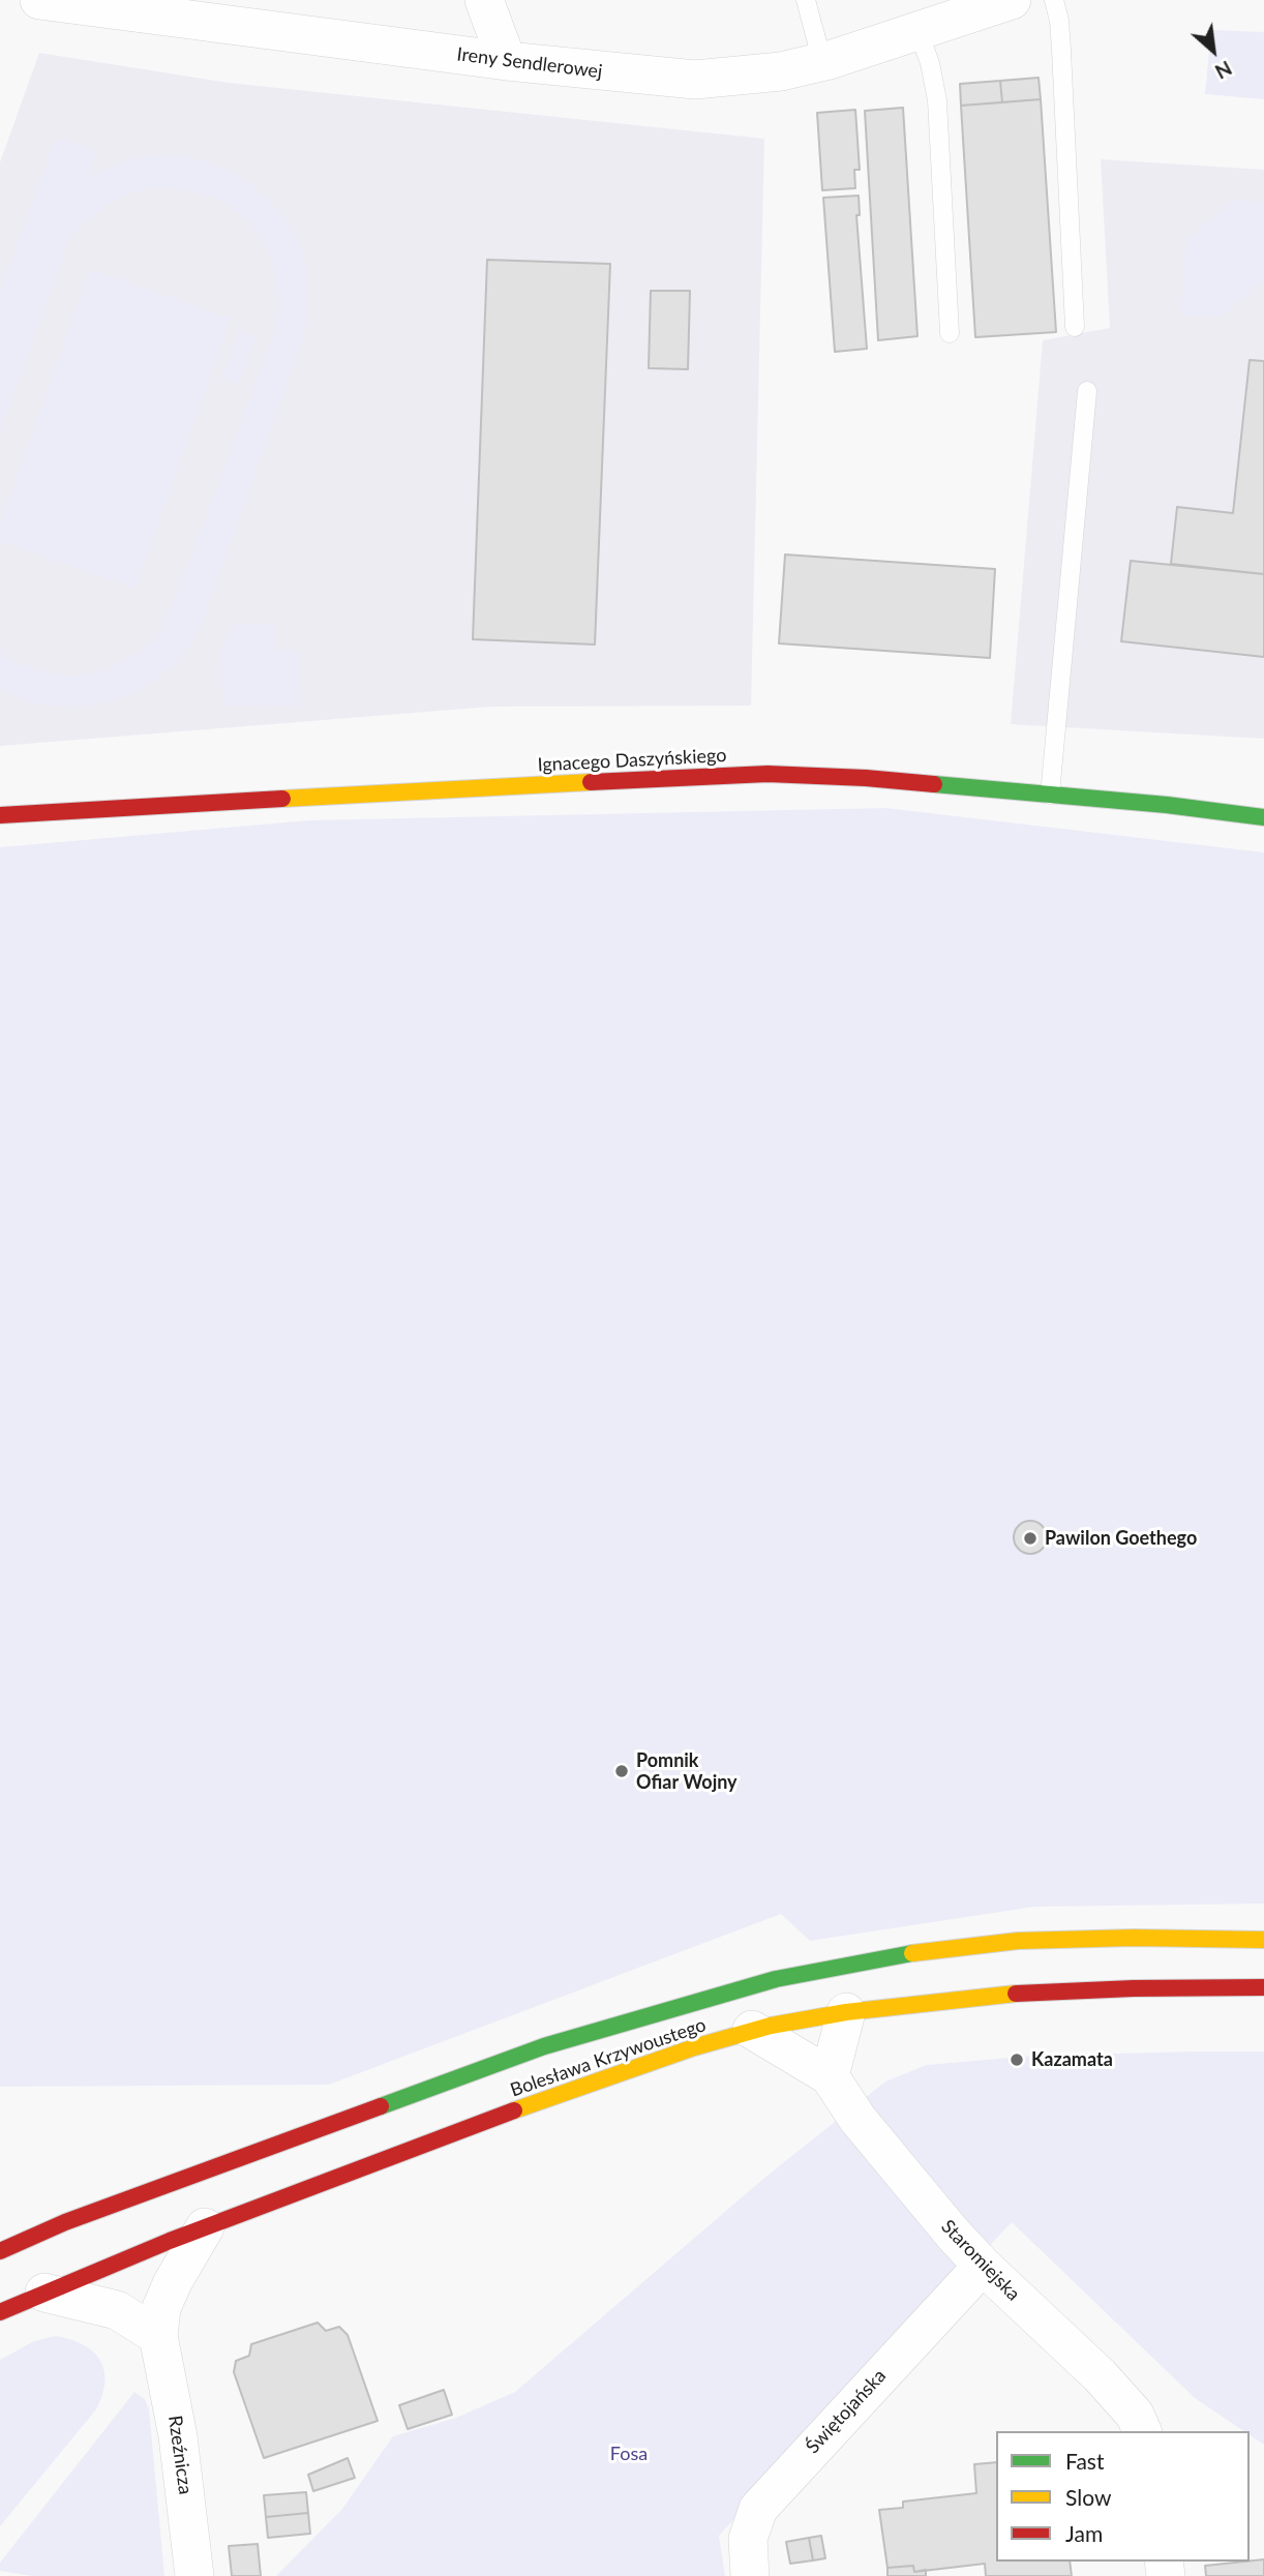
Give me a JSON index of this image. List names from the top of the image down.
{
  "streets": {
    "main road": ["Ignacego Daszyńskiego", "Bolesława Krzywoustego"],
    "street": [
      "Ireny Sendlerowej",
      "Staromiejska",
      "Świętojańska",
      "Rzeźnicza"
    ]
  },
  "crossings": [
    ["Bolesława Krzywoustego", "Staromiejska"],
    ["Staromiejska", "Świętojańska"]
  ],
  "parks": ["Fosa"],
  "places": ["Pawilon Goethego", "Pomnik Ofiar Wojny", "Kazamata"],
  "legend": ["Fast", "Slow", "Jam"],
  "north": "bottom right"
}
